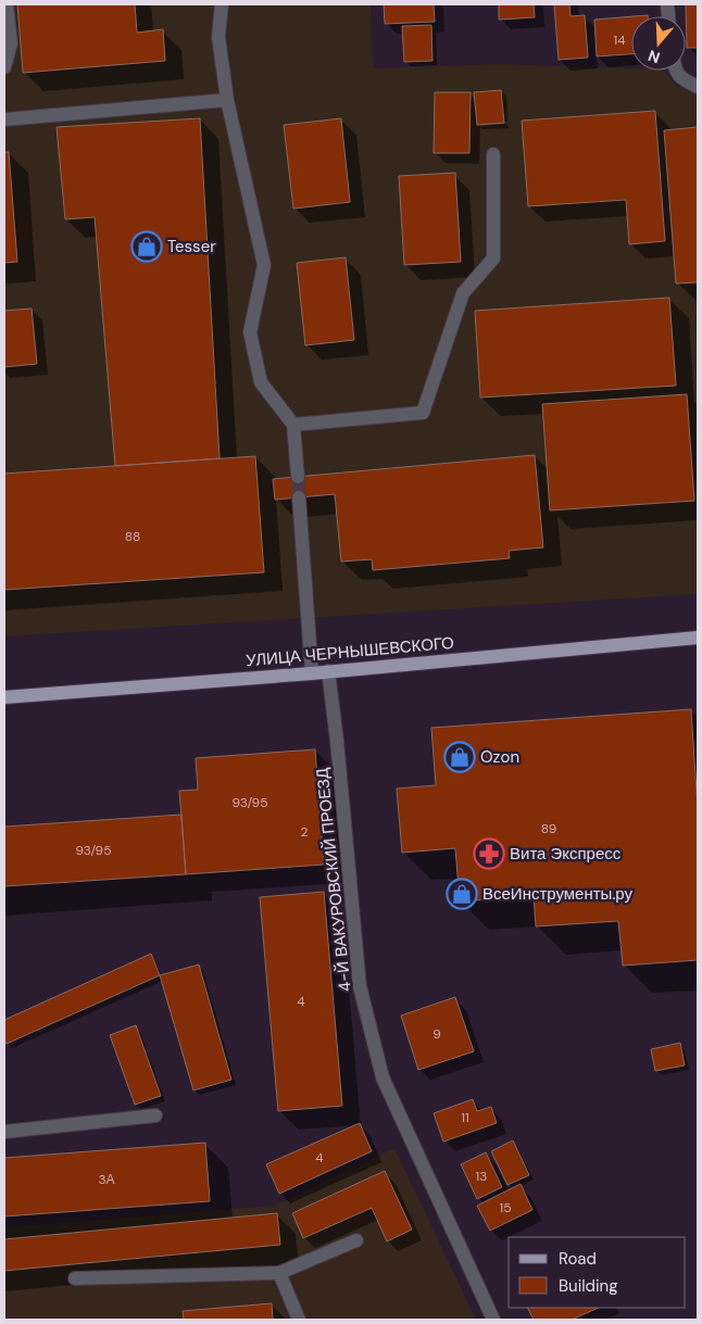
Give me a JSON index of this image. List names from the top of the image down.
{
  "streets": {
    "main road": ["УЛИЦА ЧЕРНЫШЕВСКОГО"],
    "street": ["4-Й ВАКУРОВСКИЙ ПРОЕЗД"]
  },
  "crossings": [
    ["УЛИЦА ЧЕРНЫШЕВСКОГО", "4-Й ВАКУРОВСКИЙ ПРОЕЗД"]
  ],
  "places": {
    "shop": ["Tesser", "Ozon", "ВсеИнструменты.ру"],
    "pharmacy": ["Вита Экспресс"]
  },
  "house_numbers": [
    "14",
    "88",
    "93/95",
    "89",
    "2",
    "93/95",
    "4",
    "9",
    "11",
    "4",
    "13",
    "3А",
    "15"
  ],
  "legend": ["Road", "Building"],
  "north": "bottom"
}
